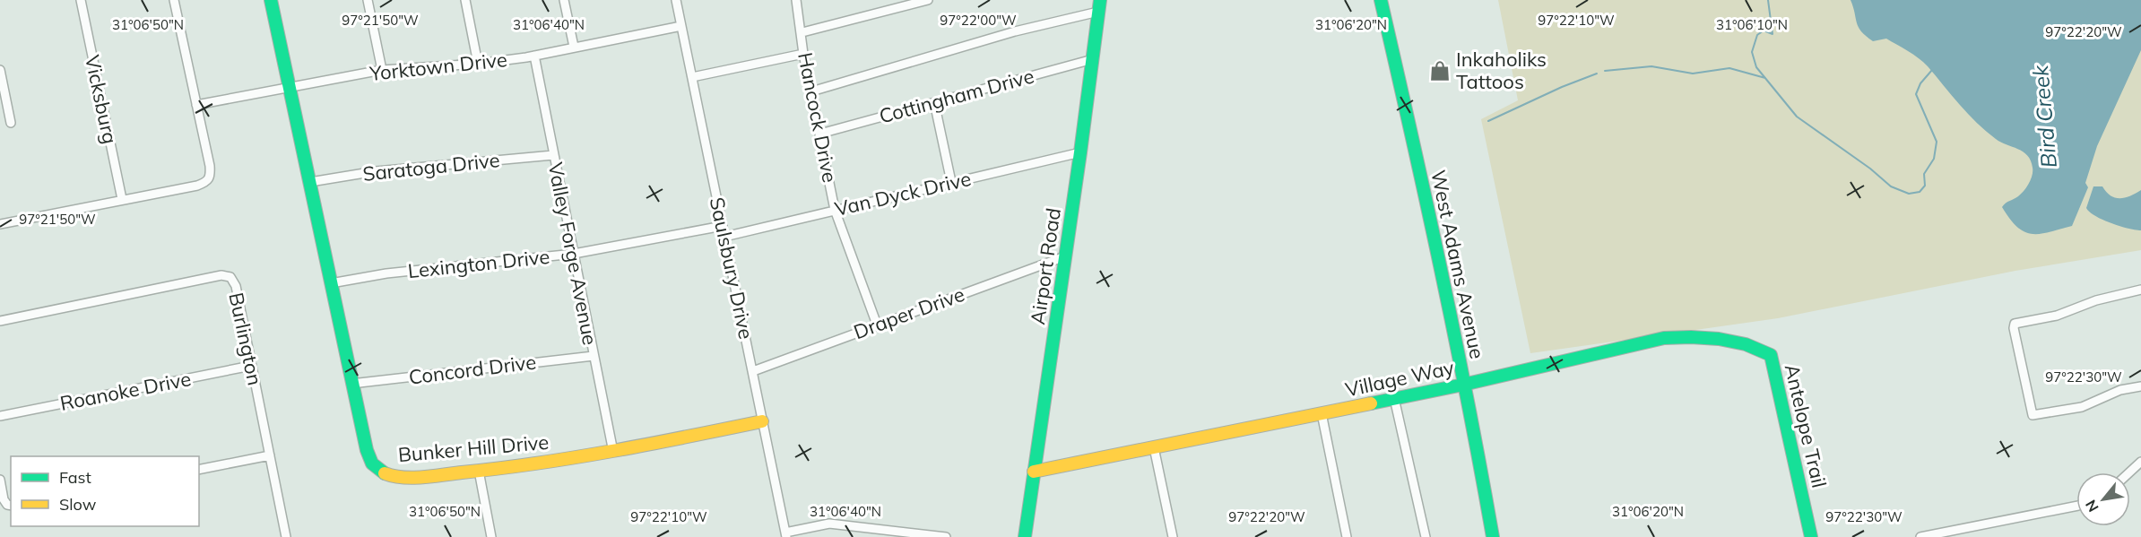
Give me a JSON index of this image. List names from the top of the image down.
{
  "streets": {
    "street": [
      "Yorktown Drive",
      "Cottingham Drive",
      "Vicksburg",
      "Hancock Drive",
      "Saratoga Drive",
      "Van Dyck Drive",
      "Valley Forge Avenue",
      "Lexington Drive",
      "West Adams Avenue",
      "Airport Road",
      "Saulsbury Drive",
      "Draper Drive",
      "Burlington",
      "Concord Drive",
      "Village Way",
      "Roanoke Drive",
      "Antelope Trail",
      "Bunker Hill Drive"
    ]
  },
  "crossings": [
    ["Yorktown Drive", "Valley Forge Avenue"],
    ["Yorktown Drive", "Saulsbury Drive"],
    ["Yorktown Drive", "Bunker Hill Drive"],
    ["Cottingham Drive", "Hancock Drive"],
    ["Cottingham Drive", "Airport Road"],
    ["Hancock Drive", "Van Dyck Drive"],
    ["Hancock Drive", "Draper Drive"],
    ["Saratoga Drive", "Valley Forge Avenue"],
    ["Saratoga Drive", "Bunker Hill Drive"],
    ["Van Dyck Drive", "Airport Road"],
    ["Van Dyck Drive", "Saulsbury Drive"],
    ["Valley Forge Avenue", "Lexington Drive"],
    ["Valley Forge Avenue", "Concord Drive"],
    ["Valley Forge Avenue", "Bunker Hill Drive"],
    ["Lexington Drive", "Saulsbury Drive"],
    ["Lexington Drive", "Bunker Hill Drive"],
    ["West Adams Avenue", "Village Way"],
    ["Airport Road", "Draper Drive"],
    ["Airport Road", "Village Way"],
    ["Saulsbury Drive", "Draper Drive"],
    ["Saulsbury Drive", "Bunker Hill Drive"],
    ["Burlington", "Roanoke Drive"],
    ["Concord Drive", "Bunker Hill Drive"],
    ["Village Way", "Antelope Trail"]
  ],
  "water": ["Bird Creek"],
  "places": {
    "shop": ["Inkaholiks Tattoos"]
  },
  "legend": ["Fast", "Slow"],
  "north": "bottom left",
  "coordinates": [
    "97°21'50\"W",
    "97°22'00\"W",
    "97°22'10\"W",
    "31°06'50\"N",
    "31°06'40\"N",
    "31°06'20\"N",
    "31°06'10\"N",
    "97°22'20\"W",
    "97°22'30\"W"
  ]
}
